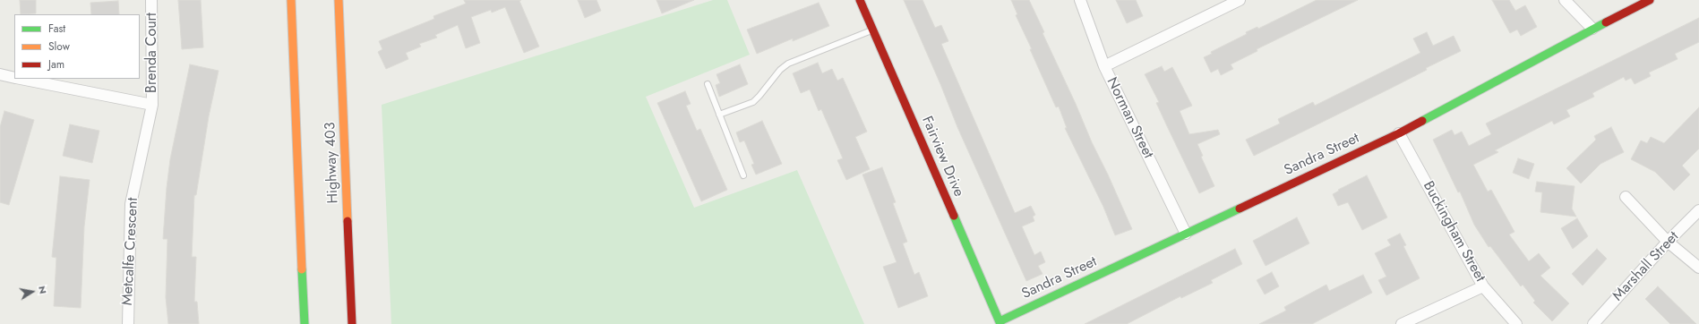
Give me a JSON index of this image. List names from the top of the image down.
{
  "streets": {
    "main road": ["Sandra Street", "Fairview Drive", "Highway 403"],
    "street": [
      "Brenda Court",
      "Norman Street",
      "Buckingham Street",
      "Metcalfe Crescent",
      "Marshall Street"
    ]
  },
  "crossings": [
    ["Brenda Court", "Metcalfe Crescent"],
    ["Norman Street", "Sandra Street"],
    ["Sandra Street", "Fairview Drive"],
    ["Sandra Street", "Buckingham Street"]
  ],
  "legend": ["Fast", "Slow", "Jam"],
  "north": "right"
}
